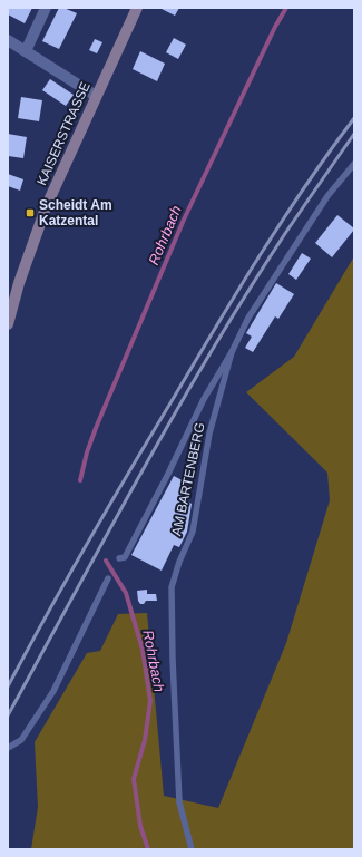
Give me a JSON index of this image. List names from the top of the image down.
{
  "streets": {
    "main road": ["KAISERSTRASSE"],
    "lane": ["AM BARTENBERG"]
  },
  "water": ["Rohrbach"],
  "places": {
    "transit": ["Scheidt Am Katzental"]
  }
}
